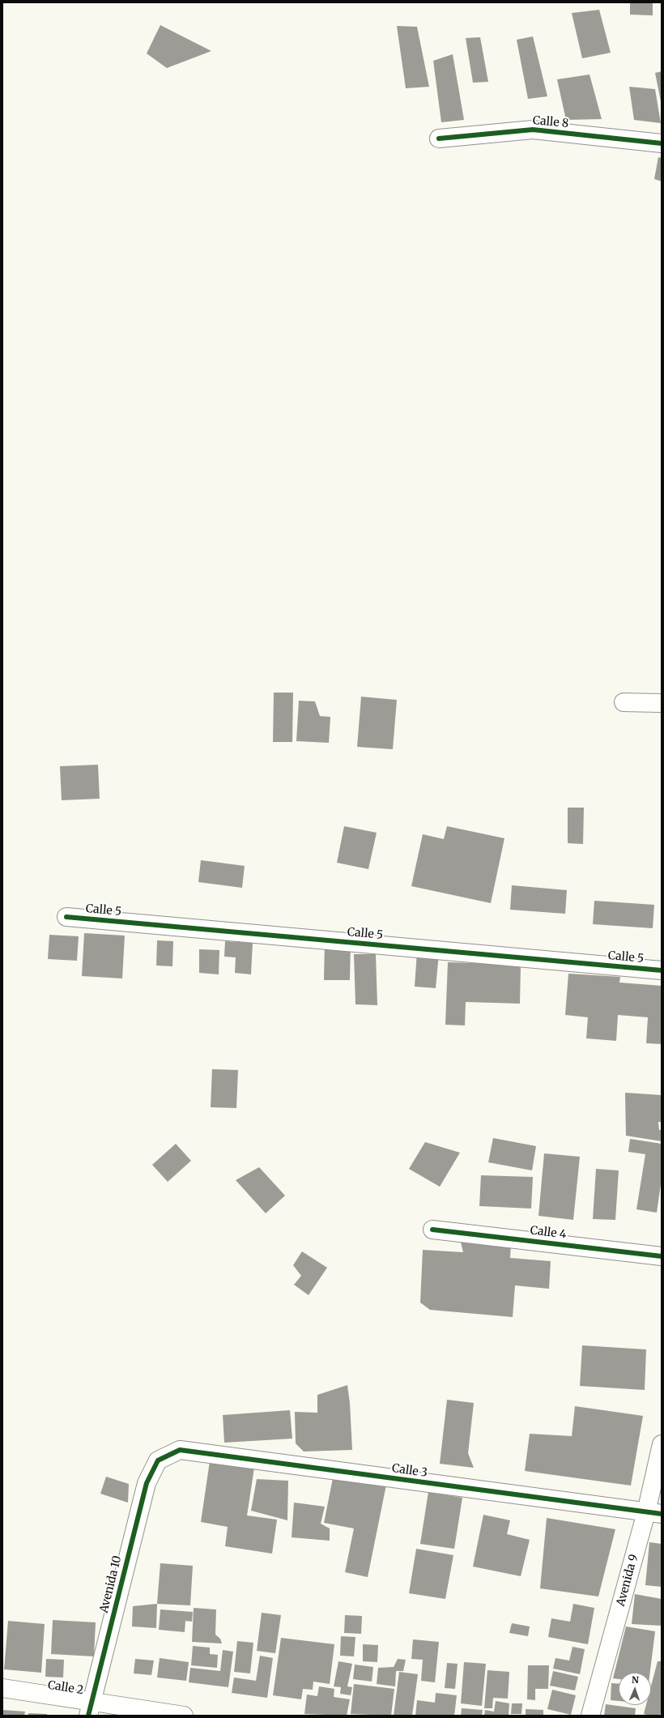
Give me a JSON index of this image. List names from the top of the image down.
{
  "streets": {
    "street": [
      "Calle 8",
      "Calle 5",
      "Calle 4",
      "Calle 3",
      "Avenida 9",
      "Avenida 10",
      "Calle 2"
    ]
  },
  "crossings": [
    ["Calle 3", "Avenida 9"],
    ["Calle 3", "Avenida 10"],
    ["Avenida 10", "Calle 2"]
  ],
  "north": "top"
}
